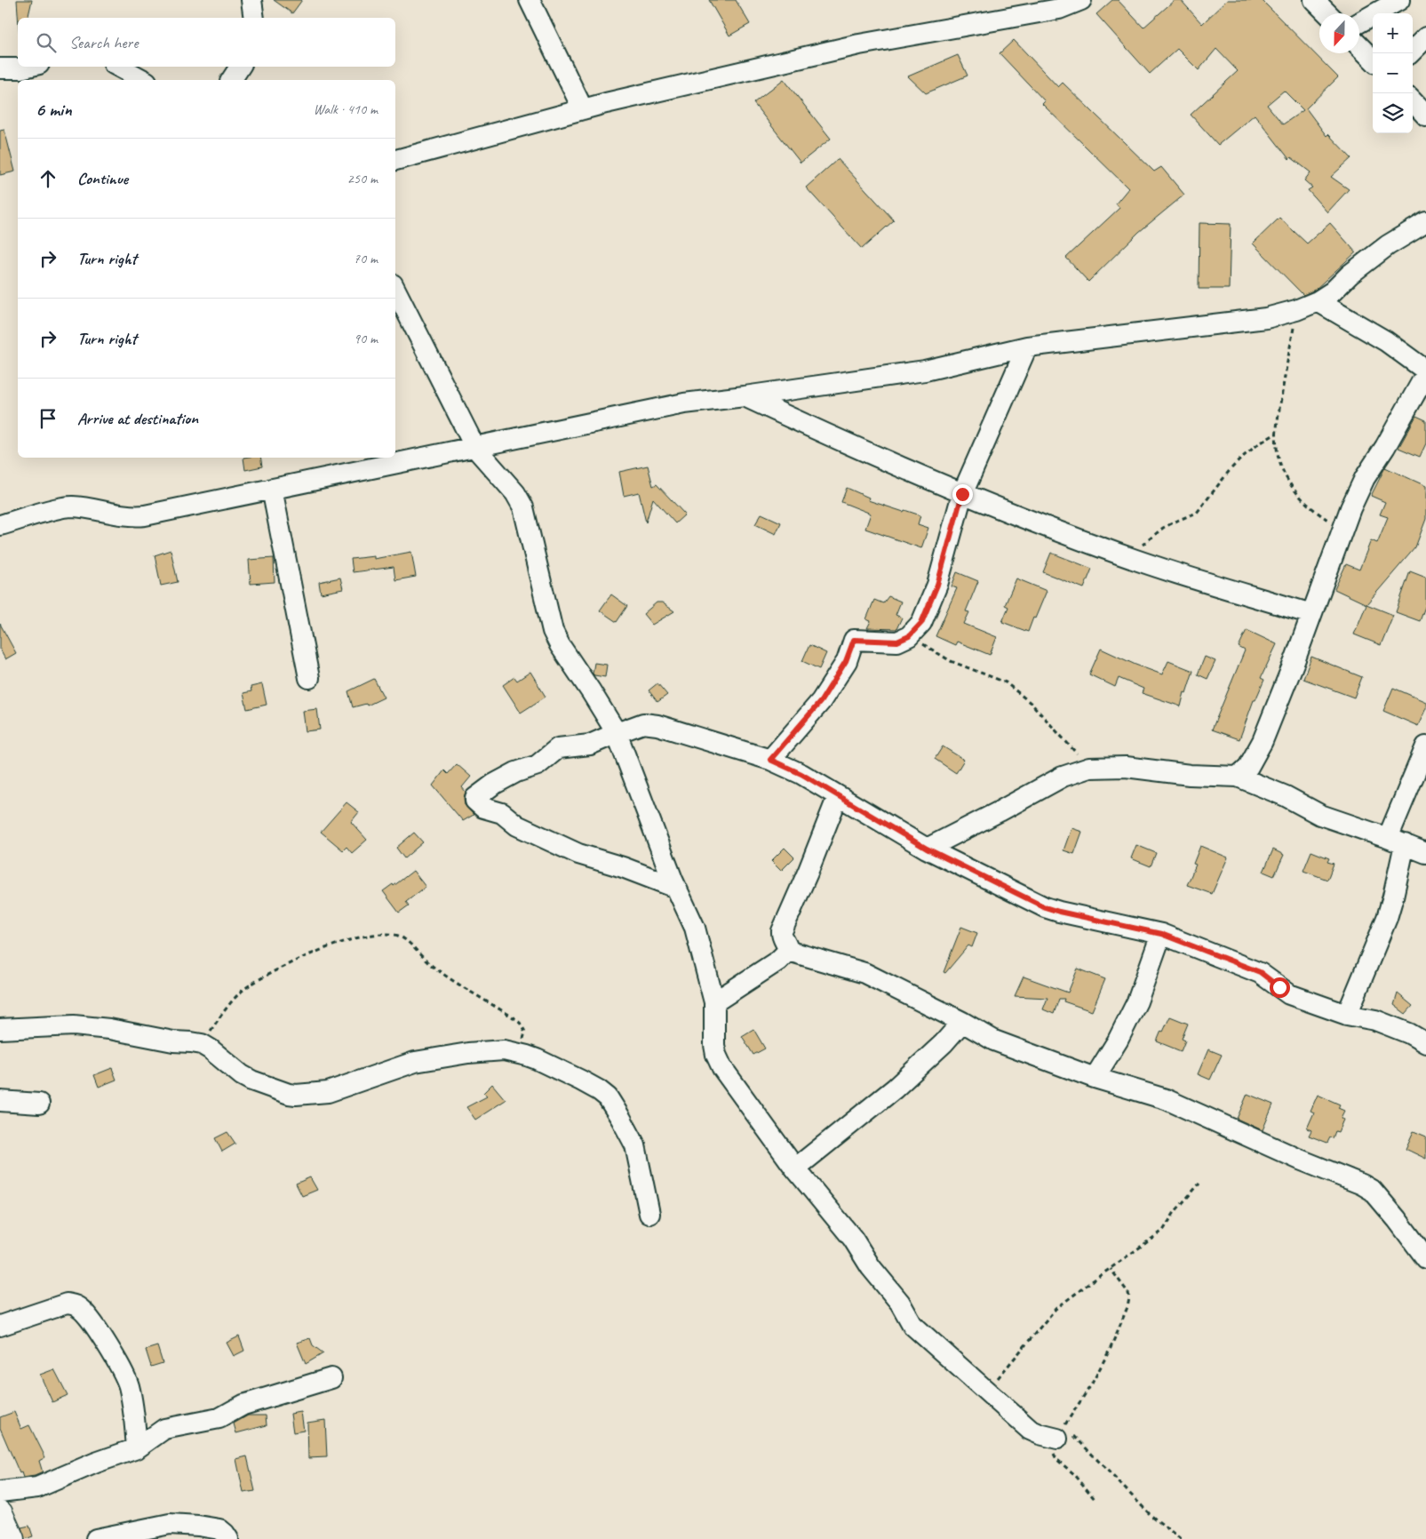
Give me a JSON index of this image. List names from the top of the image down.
{
  "north": "bottom",
  "page": {
    "map_buttons": ["+", "−"],
    "search": "Search here",
    "heading": ["6 min", "Walk · 410 m"],
    "list": [
      ["Continue", "250 m"],
      ["Turn right", "70 m"],
      ["Turn right", "90 m"],
      "Arrive at destination"
    ]
  }
}
